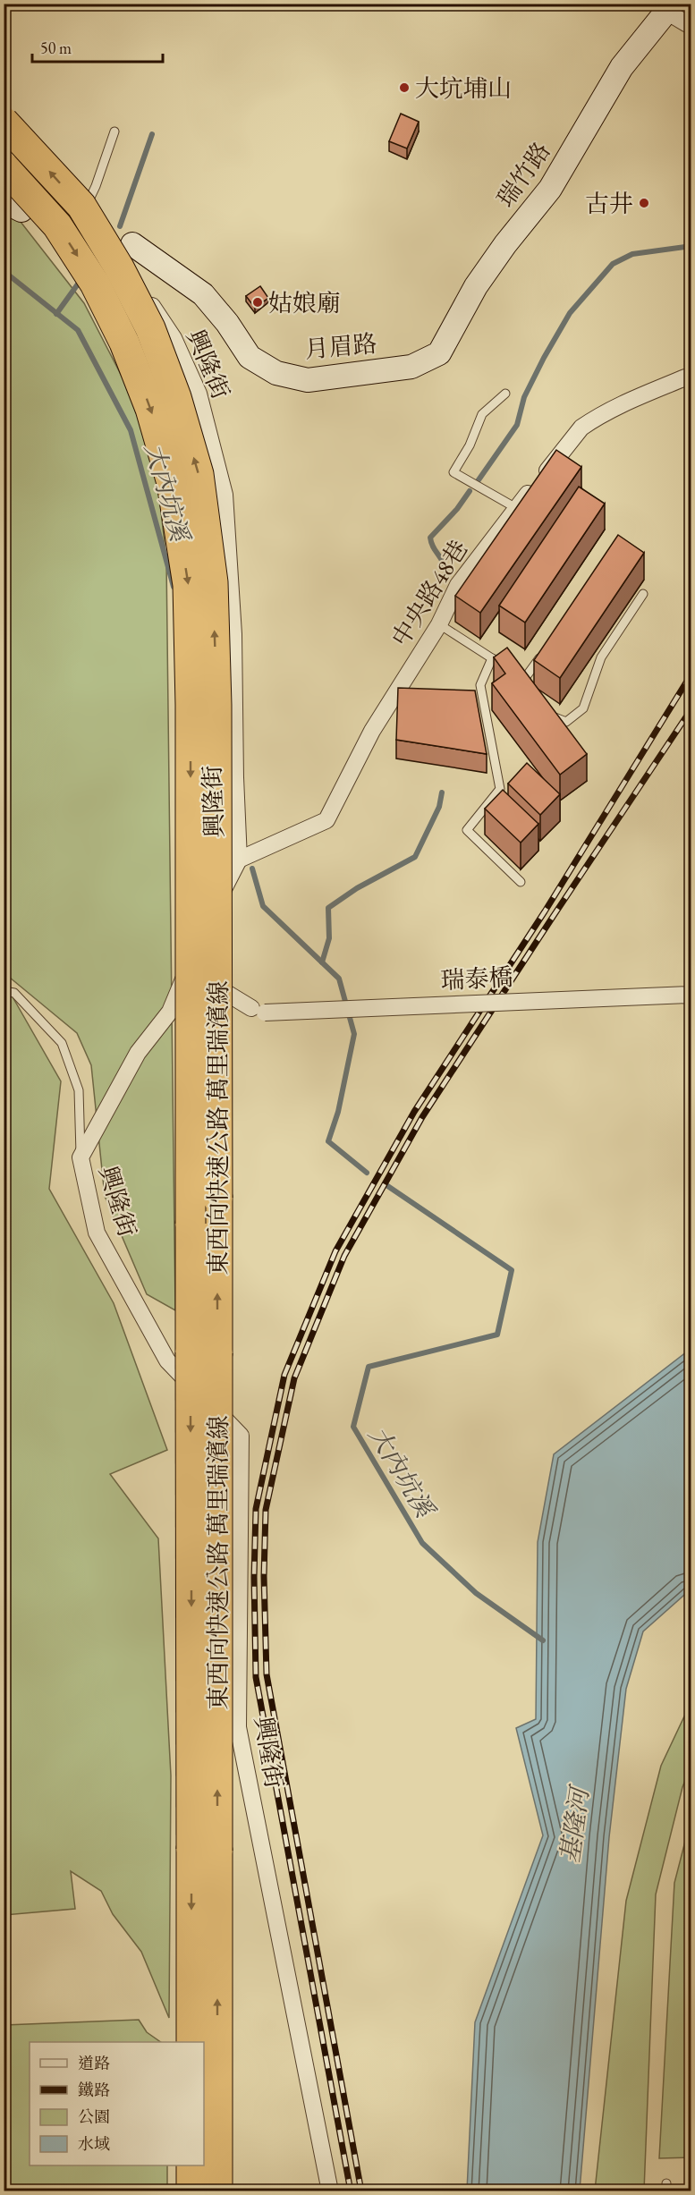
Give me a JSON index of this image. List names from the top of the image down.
{
  "streets": {
    "highway": ["東西向快速公路 萬里瑞濱線"],
    "street": [
      "瑞竹路",
      "月眉路",
      "興隆街",
      "中央路48巷",
      "瑞泰橋"
    ]
  },
  "crossings": [
    ["瑞竹路", "月眉路"],
    ["月眉路", "興隆街"],
    ["興隆街", "中央路48巷"],
    ["興隆街", "瑞泰橋"]
  ],
  "water": ["大內坑溪", "基隆河"],
  "places": ["大坑埔山", "古井", "姑娘廟"],
  "legend": [
    "道路",
    "鐵路",
    "公園",
    "水域"
  ],
  "scale_bar": "50 m"
}
